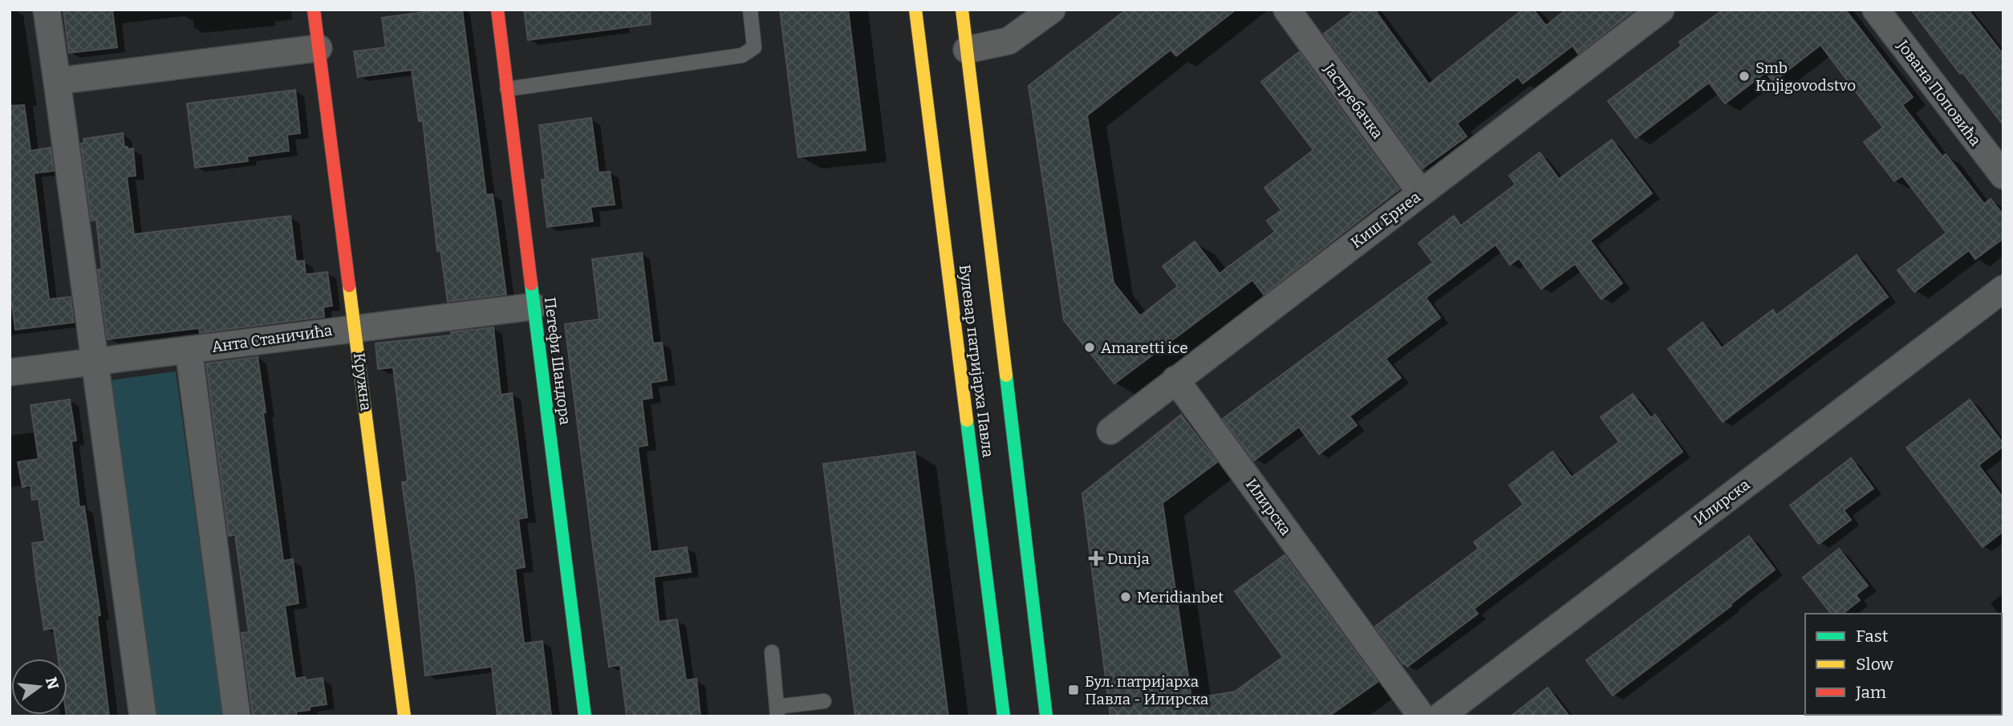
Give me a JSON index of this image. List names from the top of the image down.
{
  "streets": {
    "street": [
      "Јована Поповића",
      "Јастребачка",
      "Киш Ернеа",
      "Анта Станичића",
      "Петефи Шандора",
      "Булевар патријарха Павла",
      "Кружна",
      "Илирска"
    ]
  },
  "crossings": [
    ["Јастребачка", "Киш Ернеа"],
    ["Киш Ернеа", "Илирска"],
    ["Анта Станичића", "Петефи Шандора"],
    ["Анта Станичића", "Кружна"]
  ],
  "places": {
    "other": ["Smb Knjigovodstvo", "Amaretti ice", "Meridianbet"],
    "health": ["Dunja"],
    "transit": ["Бул. патријарха Павла - Илирска"]
  },
  "legend": ["Fast", "Slow", "Jam"],
  "north": "right"
}
